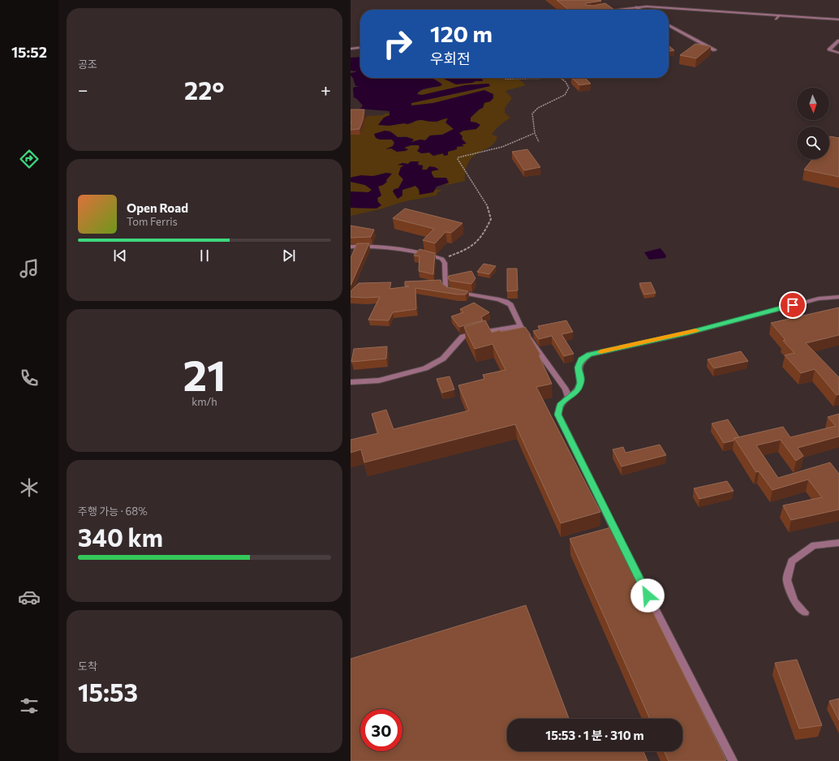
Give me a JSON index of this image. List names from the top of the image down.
{
  "north": "bottom",
  "page": {
    "tabs": "15:52",
    "tile": [
      "공조",
      ["21", "km/h"],
      ["주행 가능 · 68%", "340 km"],
      ["도착", "15:53"]
    ],
    "turn": ["120 m", "우회전"],
    "heat": ["−", "22°", "+"],
    "song": ["Open Road", "Tom Ferris"],
    "limit": "30",
    "trip": "15:53 · 1 분 · 310 m"
  }
}
